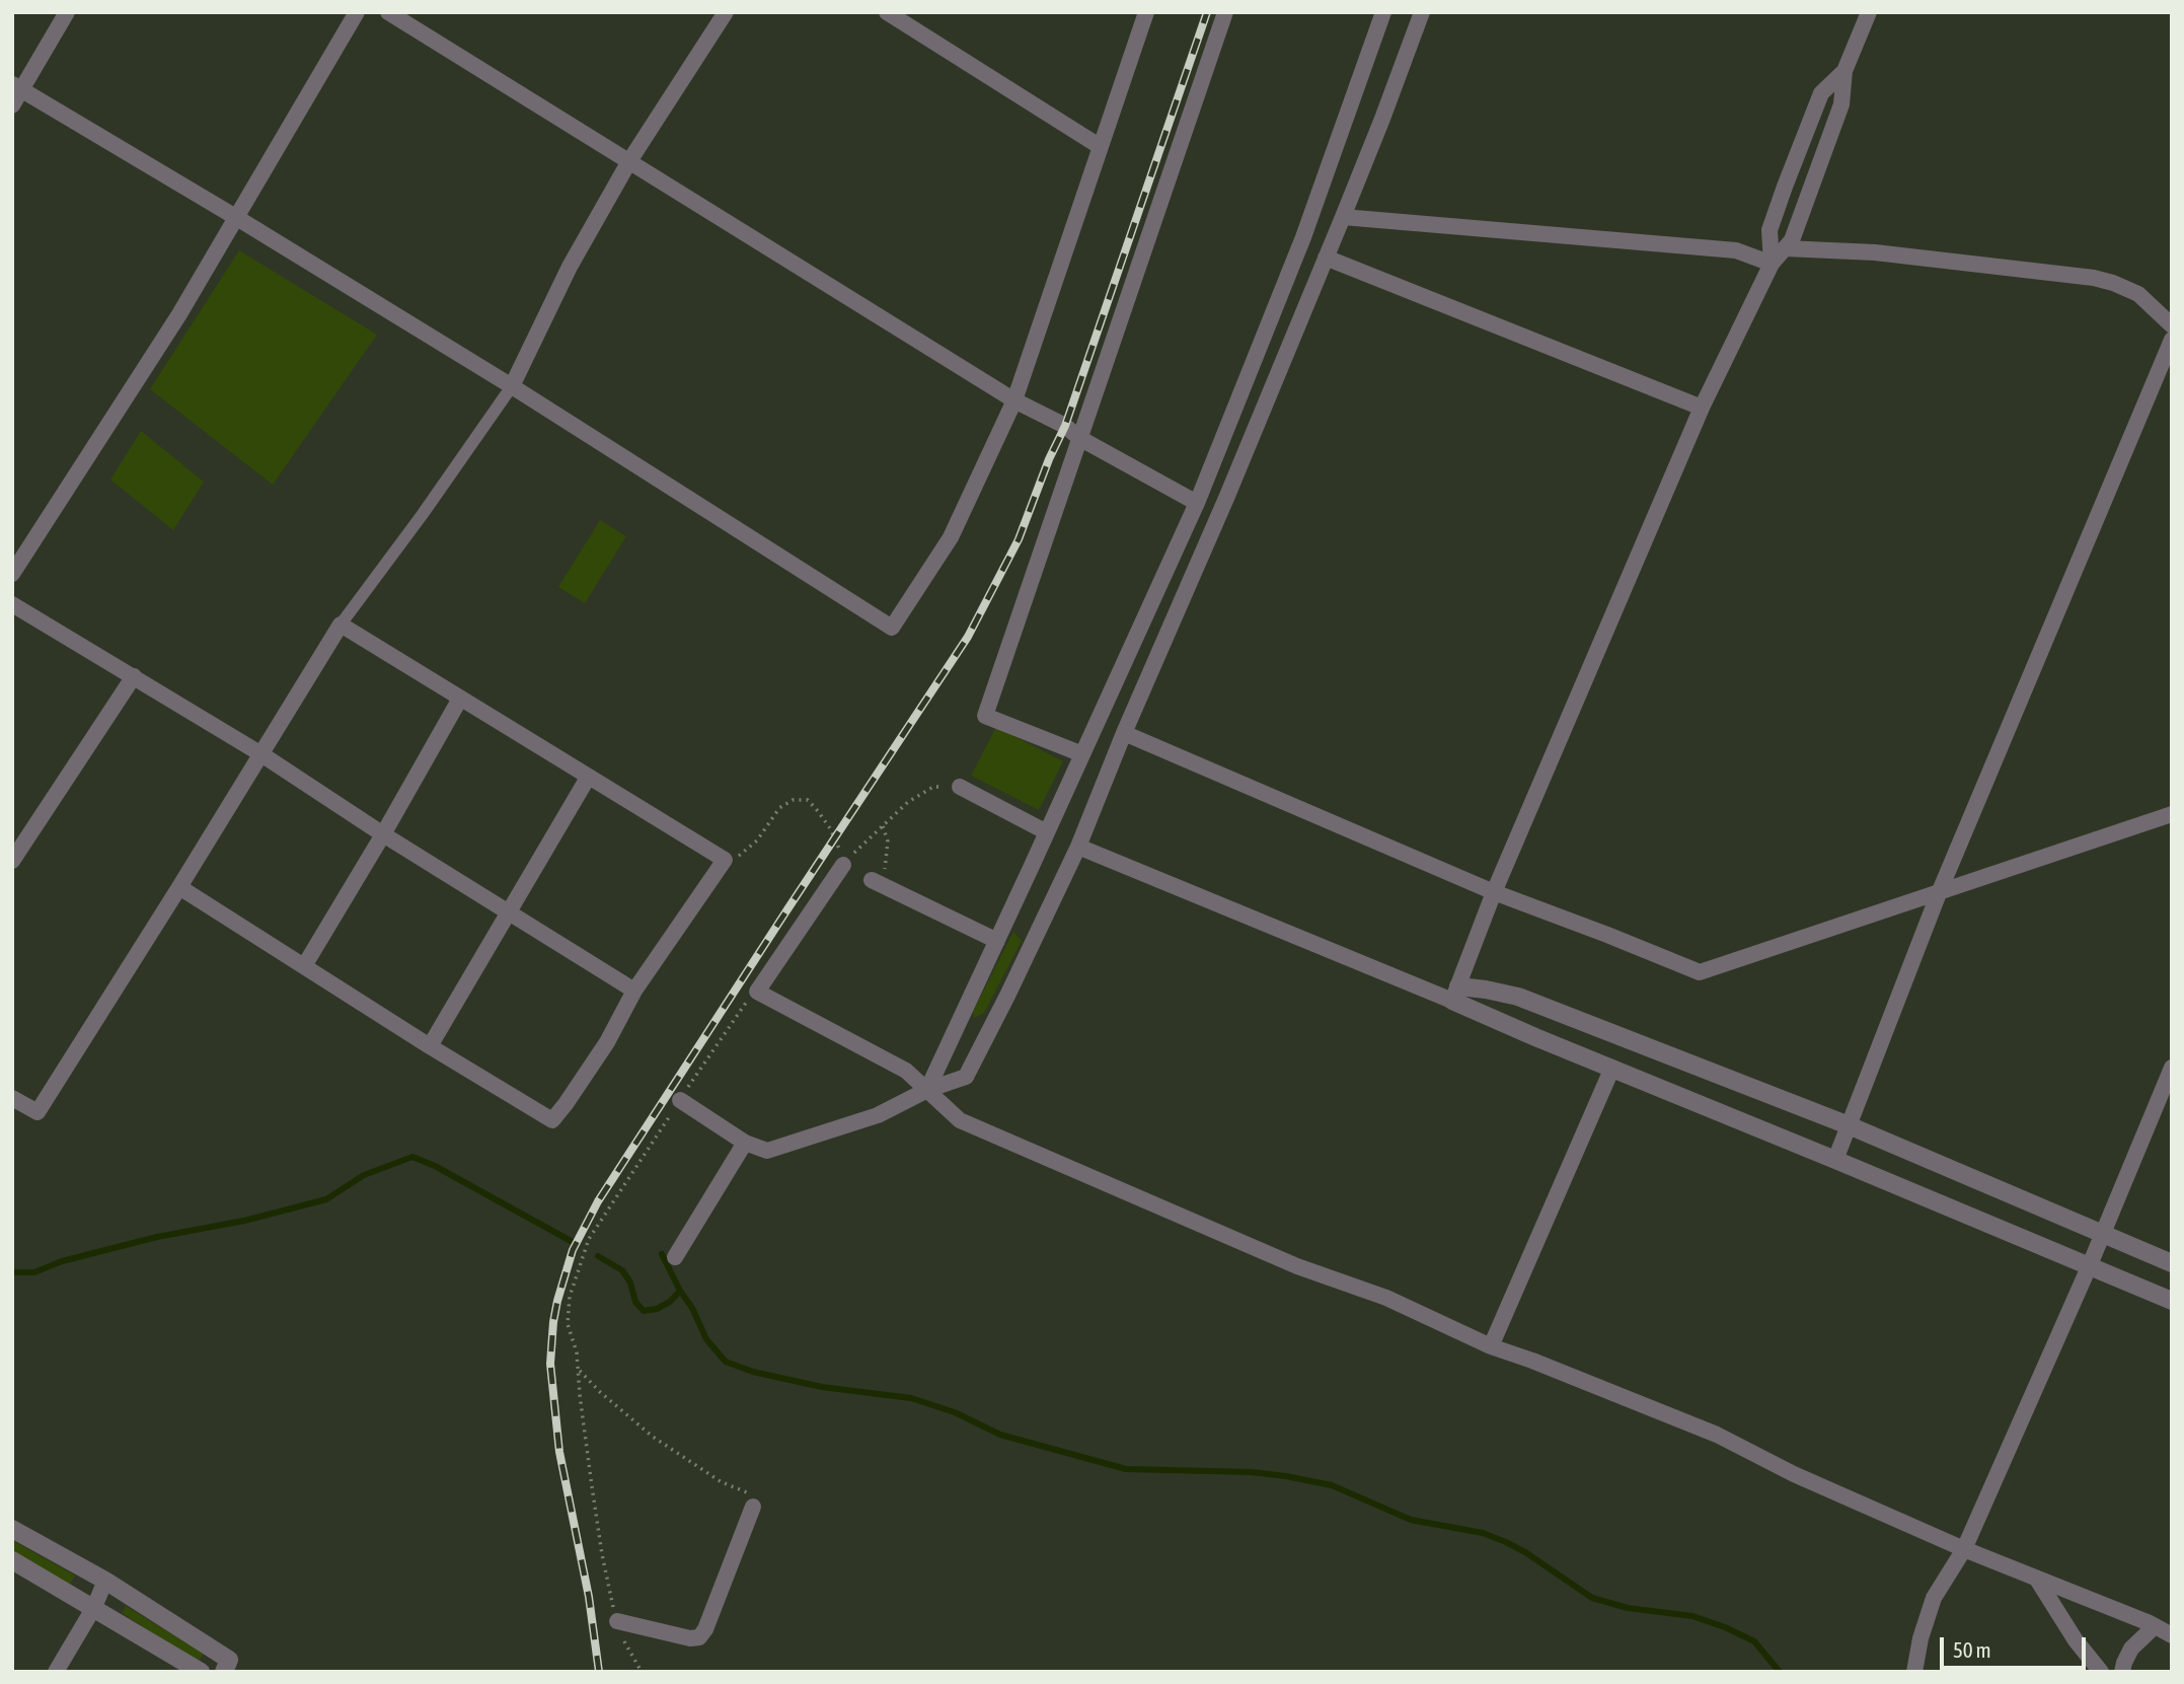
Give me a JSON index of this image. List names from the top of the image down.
{
  "scale_bar": "50 m"
}
